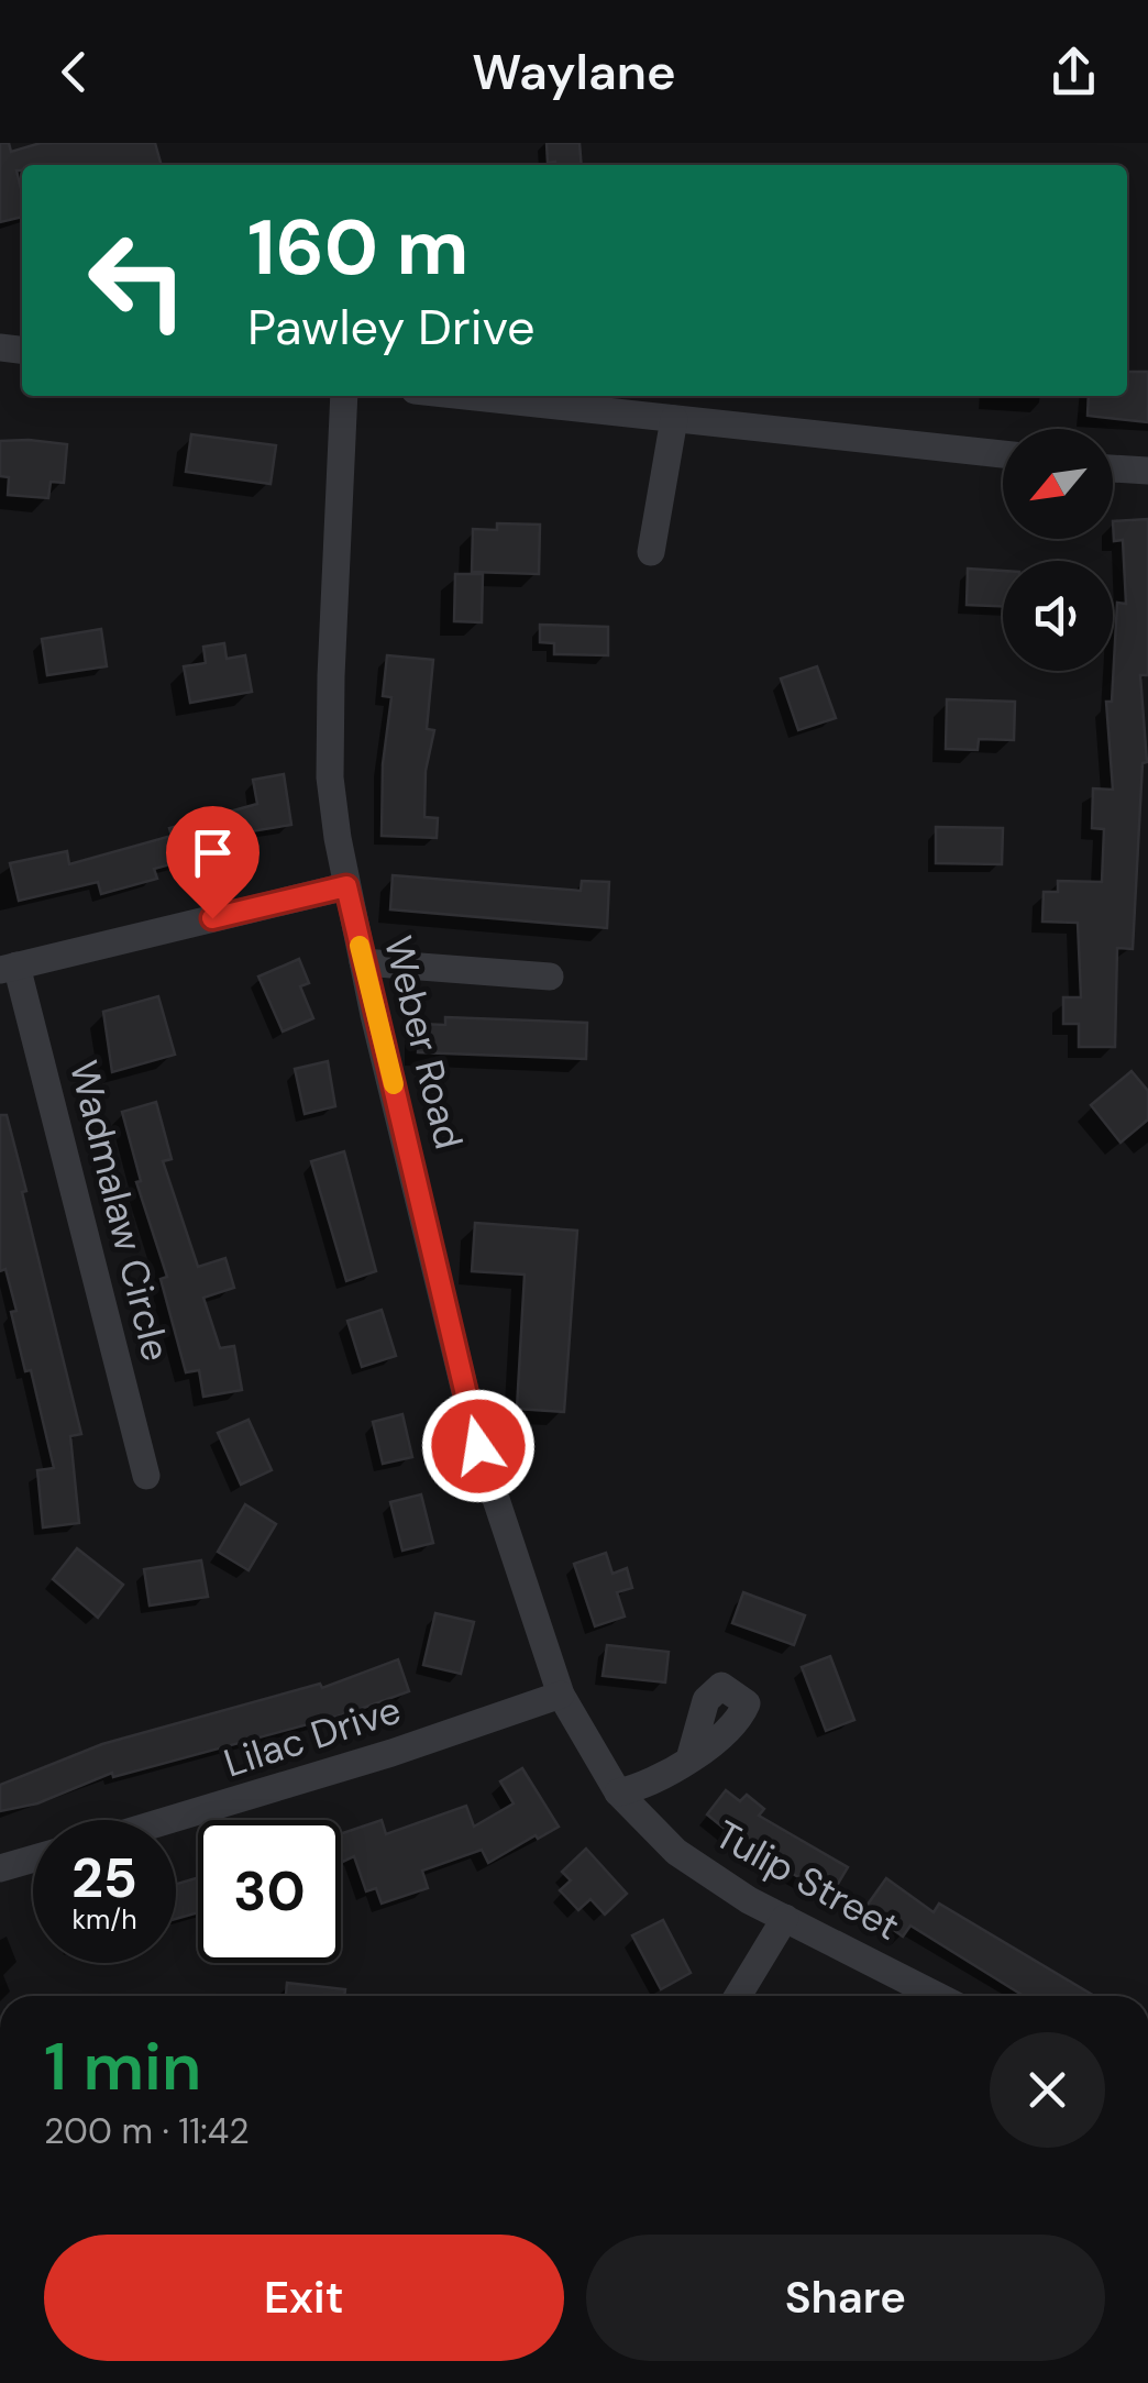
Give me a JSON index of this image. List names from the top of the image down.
{
  "streets": {
    "street": [
      "Weber Road",
      "Wadmalaw Circle",
      "Lilac Drive",
      "Tulip Street"
    ]
  },
  "crossings": [
    ["Weber Road", "Lilac Drive"],
    ["Weber Road", "Tulip Street"],
    ["Lilac Drive", "Tulip Street"]
  ],
  "north": "bottom left",
  "page": {
    "header": "Waylane",
    "turn": ["160 m", "Pawley Drive"],
    "speed": "25 km/h",
    "limit": "30",
    "heading": ["1 min", "200 m · 11:42"],
    "buttons": ["Exit", "Share"]
  }
}
